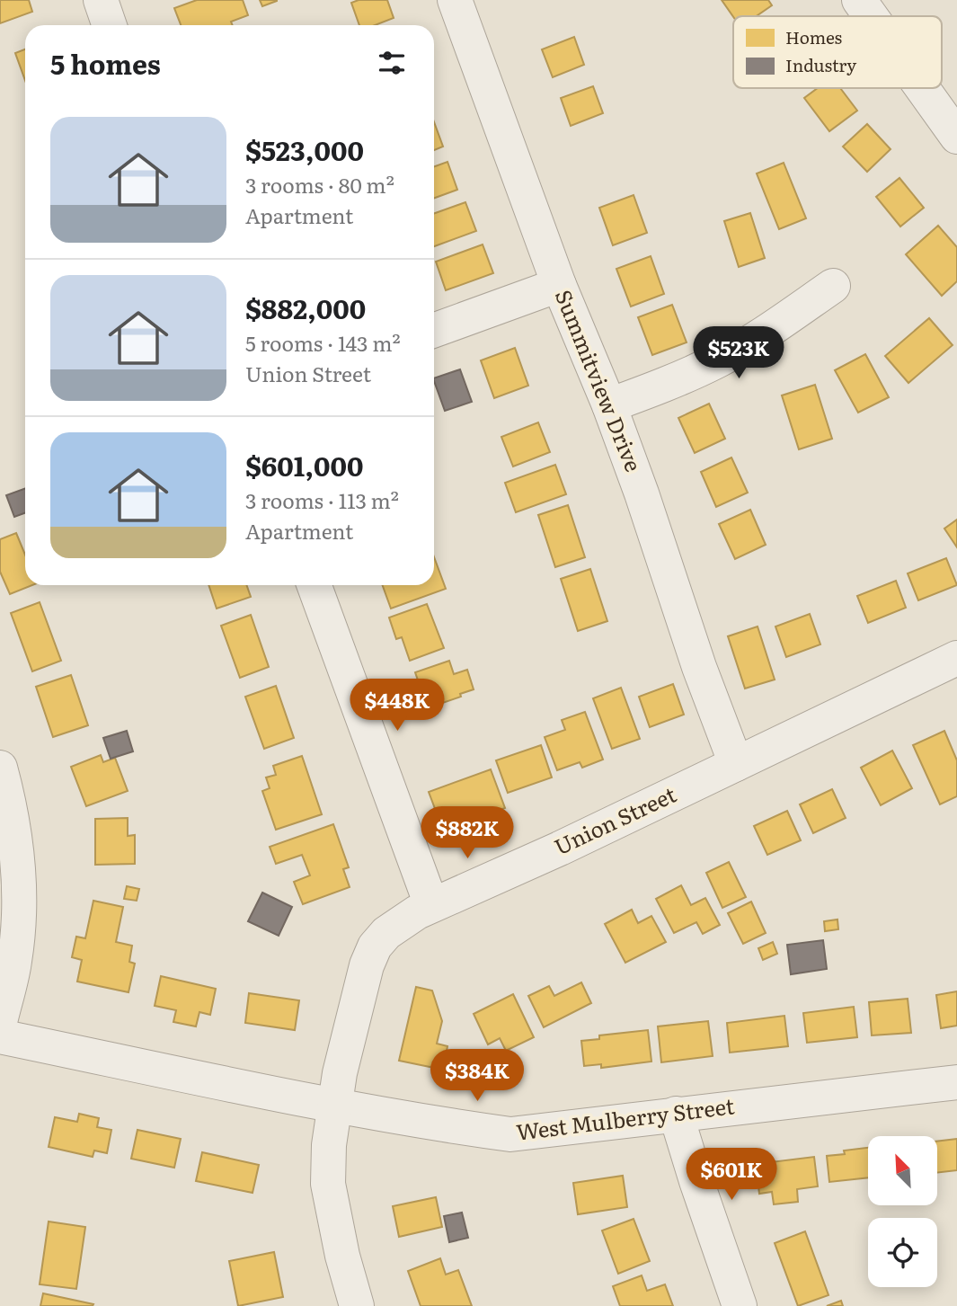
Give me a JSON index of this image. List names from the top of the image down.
{
  "streets": {
    "street": ["Summitview Drive", "Union Street", "West Mulberry Street"]
  },
  "crossings": [
    ["Summitview Drive", "Union Street"],
    ["Union Street", "West Mulberry Street"]
  ],
  "legend": ["Homes", "Industry"],
  "north": "top left",
  "page": {
    "heading": "5 homes",
    "list": [
      {
        "name": "$523,000",
        "note": "3 rooms · 80 m² · Apartment"
      },
      {
        "name": "$882,000",
        "note": "5 rooms · 143 m² · Union Street"
      },
      {
        "name": "$601,000",
        "note": "3 rooms · 113 m² · Apartment"
      }
    ],
    "price": [
      "$523K",
      "$448K",
      "$882K",
      "$384K",
      "$601K"
    ]
  }
}
